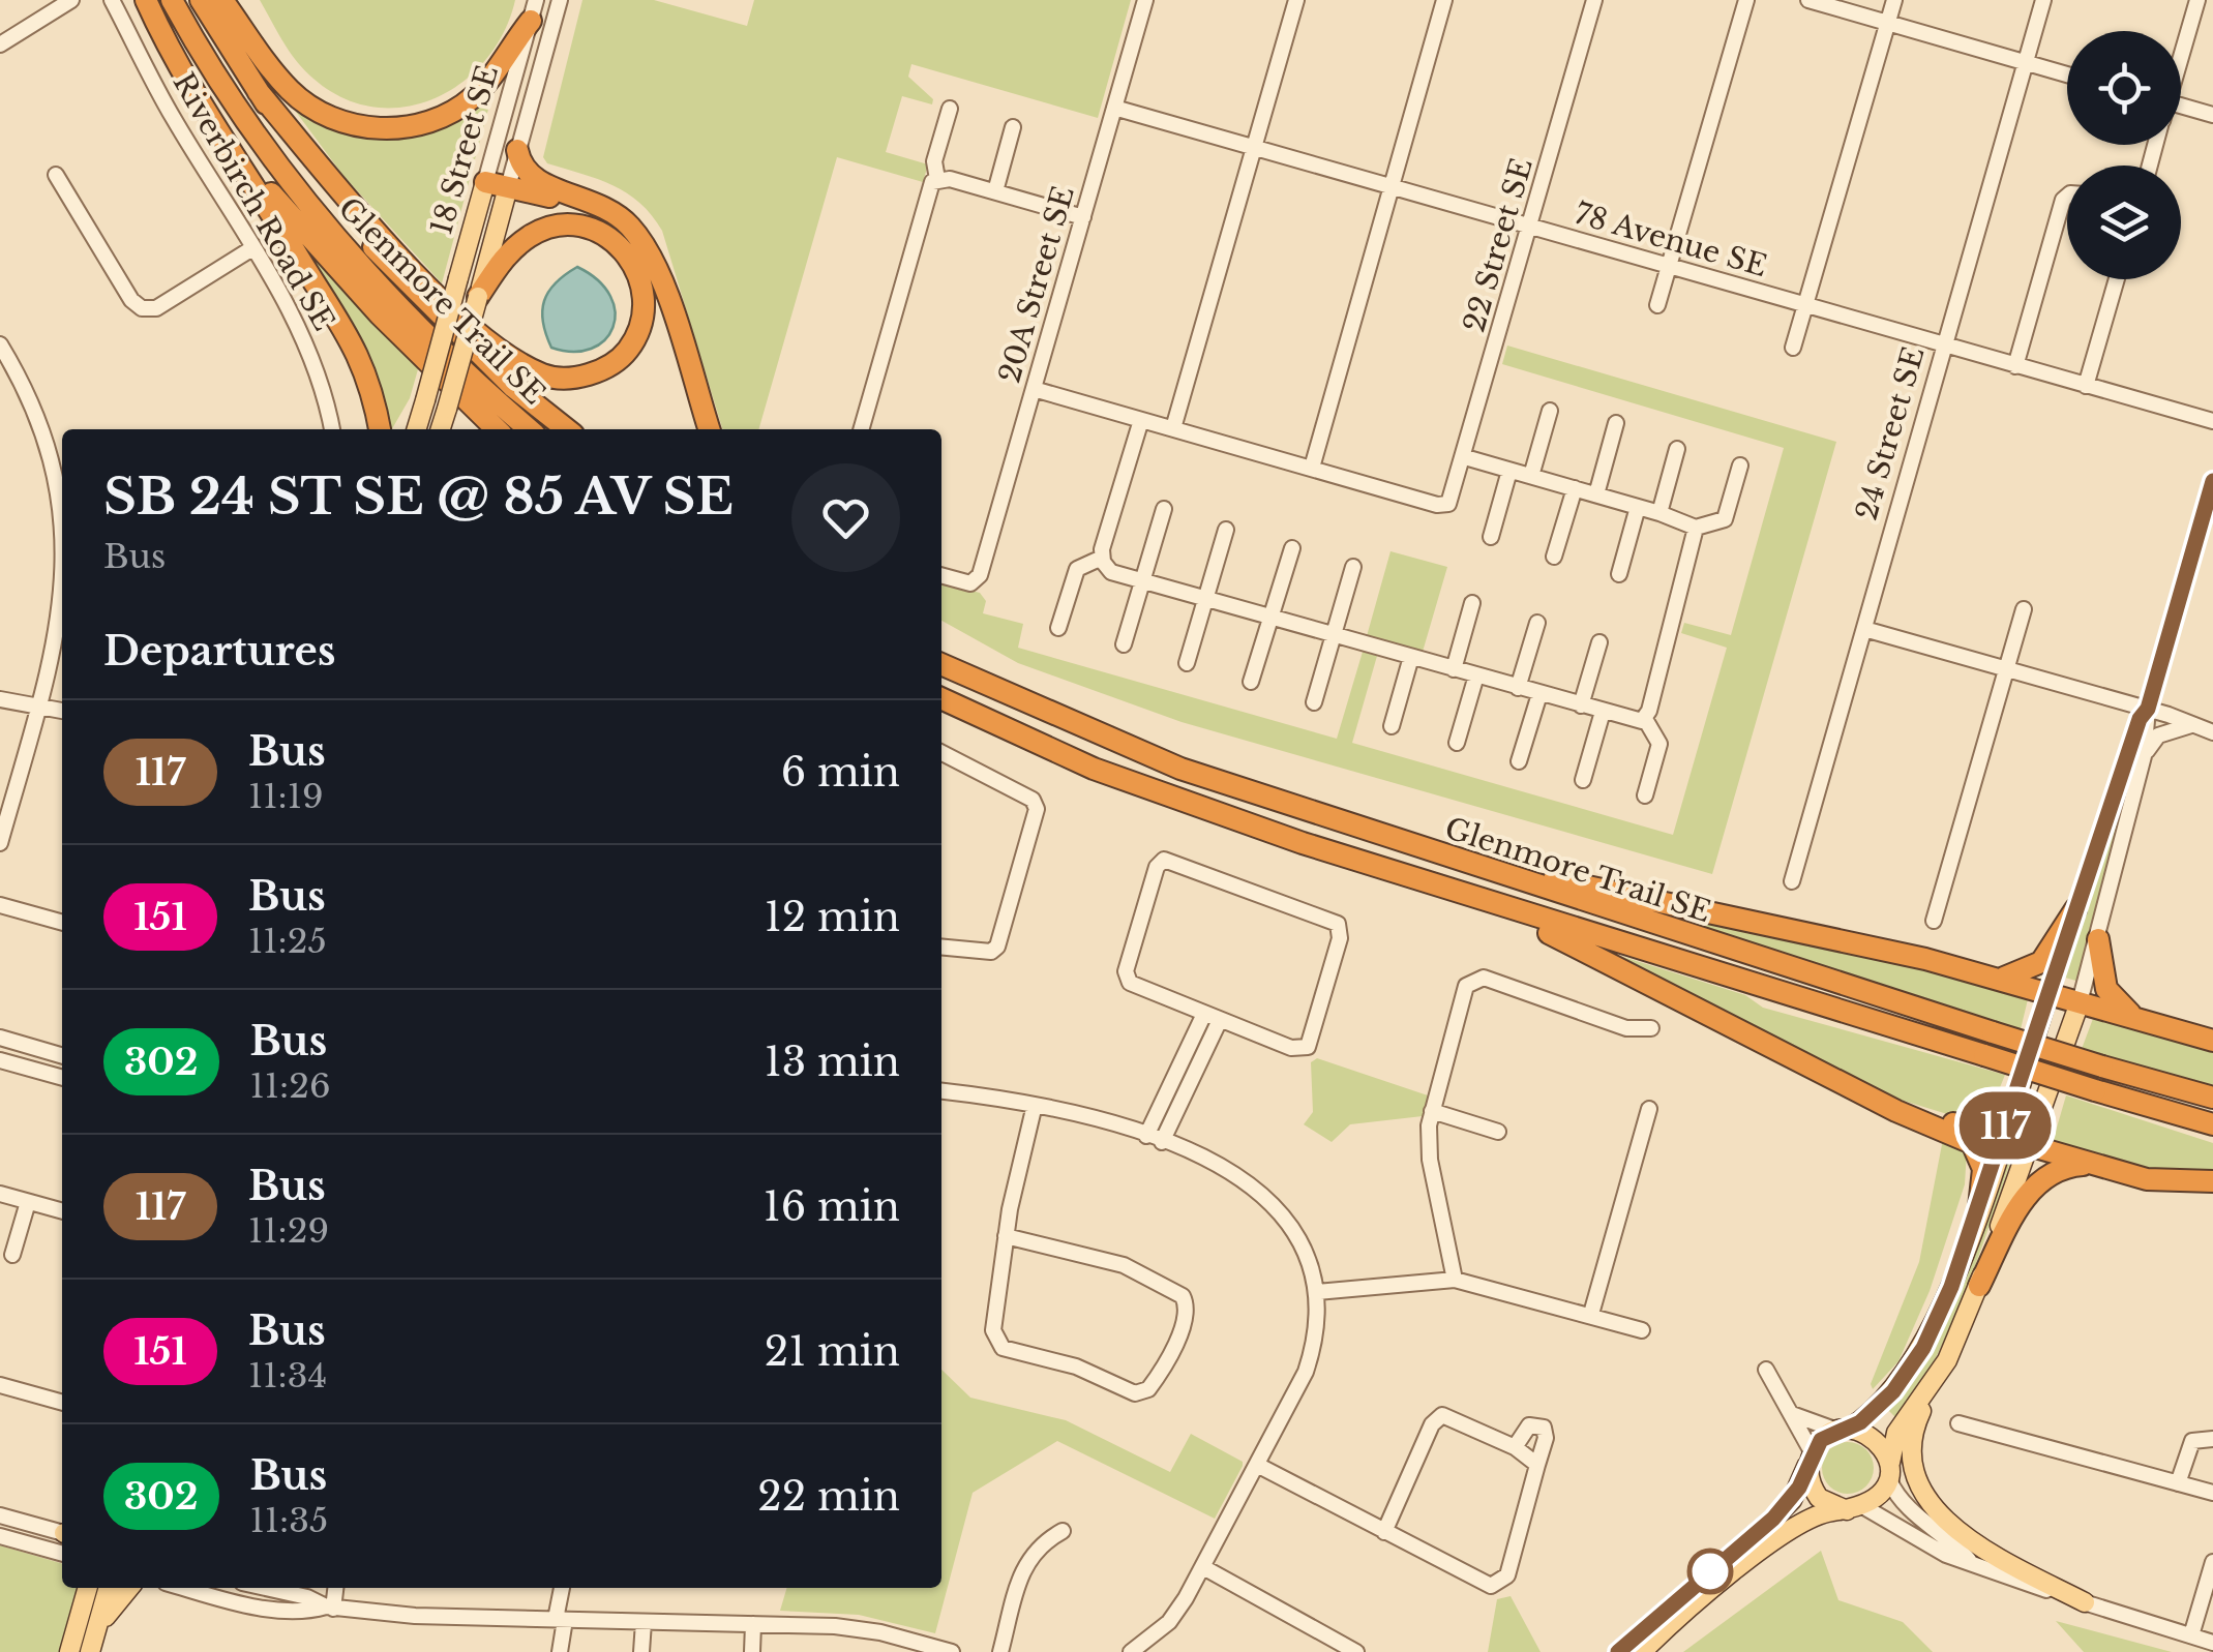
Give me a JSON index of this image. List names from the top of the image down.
{
  "streets": {
    "highway": ["Glenmore Trail SE"],
    "main road": ["18 Street SE"],
    "street": [
      "Riverbirch Road SE",
      "78 Avenue SE",
      "22 Street SE",
      "20A Street SE",
      "24 Street SE"
    ]
  },
  "crossings": [
    ["78 Avenue SE", "22 Street SE"],
    ["78 Avenue SE", "20A Street SE"],
    ["78 Avenue SE", "24 Street SE"]
  ],
  "lines": ["bus line 117"],
  "page": {
    "on_map": "117",
    "heading": [
      ["SB 24 ST SE @ 85 AV SE", "Bus"],
      "Departures"
    ],
    "list": [
      {
        "mark": "117",
        "name": "Bus",
        "note": "11:19",
        "value": "6 min"
      },
      {
        "mark": "151",
        "name": "Bus",
        "note": "11:25",
        "value": "12 min"
      },
      {
        "mark": "302",
        "name": "Bus",
        "note": "11:26",
        "value": "13 min"
      },
      {
        "mark": "117",
        "name": "Bus",
        "note": "11:29",
        "value": "16 min"
      },
      {
        "mark": "151",
        "name": "Bus",
        "note": "11:34",
        "value": "21 min"
      },
      {
        "mark": "302",
        "name": "Bus",
        "note": "11:35",
        "value": "22 min"
      }
    ]
  }
}
